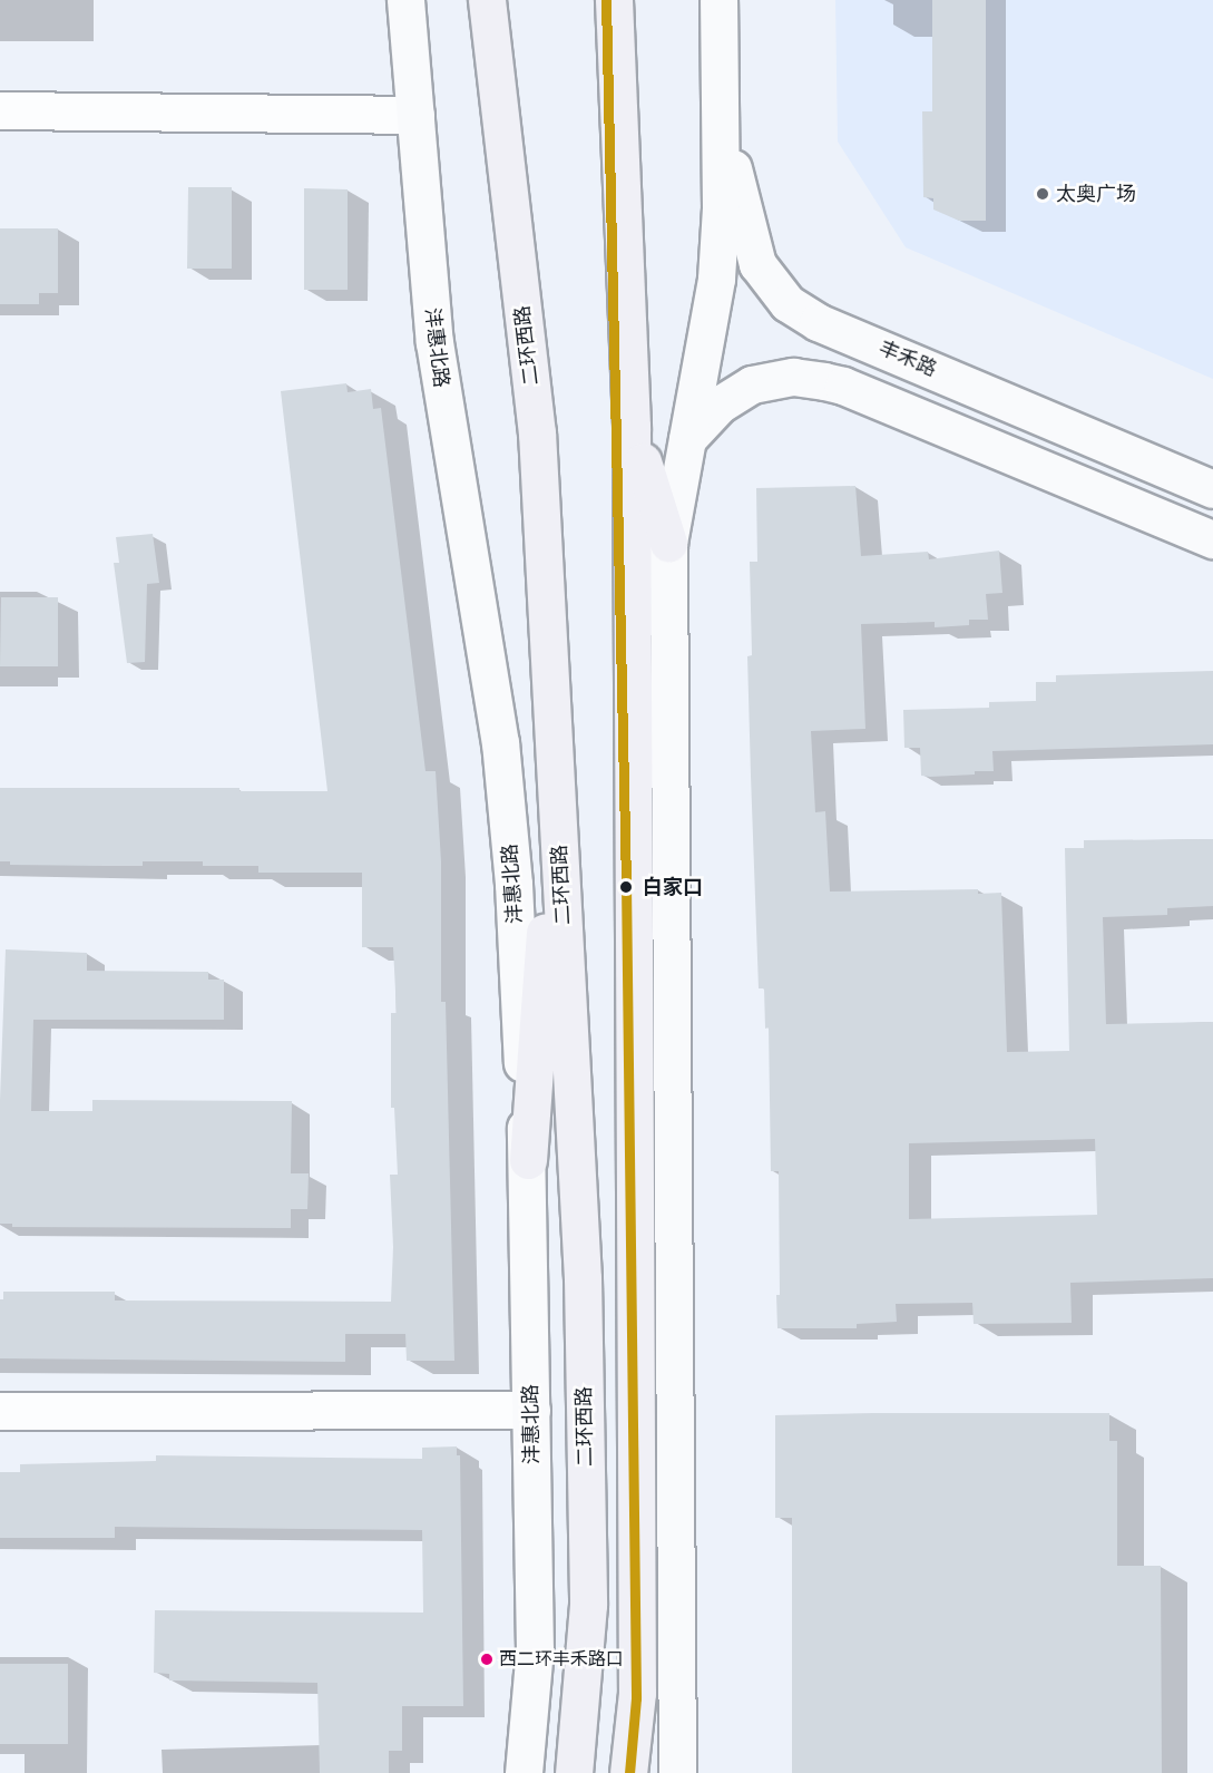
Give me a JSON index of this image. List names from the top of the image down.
{
  "streets": {
    "highway": ["二环西路"],
    "main road": ["沣惠北路", "丰禾路"]
  },
  "places": ["太奥广场", "白家口", "西二环丰禾路口"]
}
